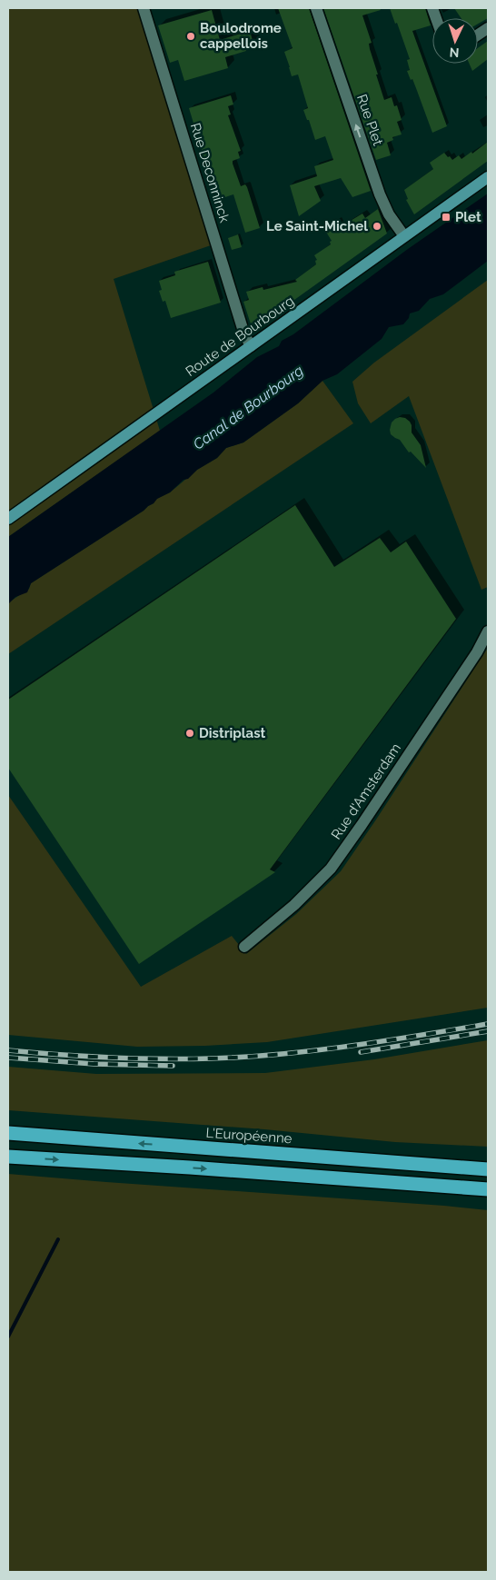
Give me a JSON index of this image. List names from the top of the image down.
{
  "streets": {
    "highway": ["L'Européenne"],
    "main road": ["Route de Bourbourg"],
    "street": ["Rue Plet", "Rue Deconninck", "Rue d'Amsterdam"]
  },
  "crossings": [
    ["Rue Plet", "Route de Bourbourg"],
    ["Rue Deconninck", "Route de Bourbourg"]
  ],
  "one_way": ["Rue Plet"],
  "water": ["Canal de Bourbourg"],
  "places": {
    "other": ["Boulodrome cappellois", "Le Saint-Michel", "Distriplast"],
    "transit": ["Plet"]
  },
  "north": "bottom"
}
